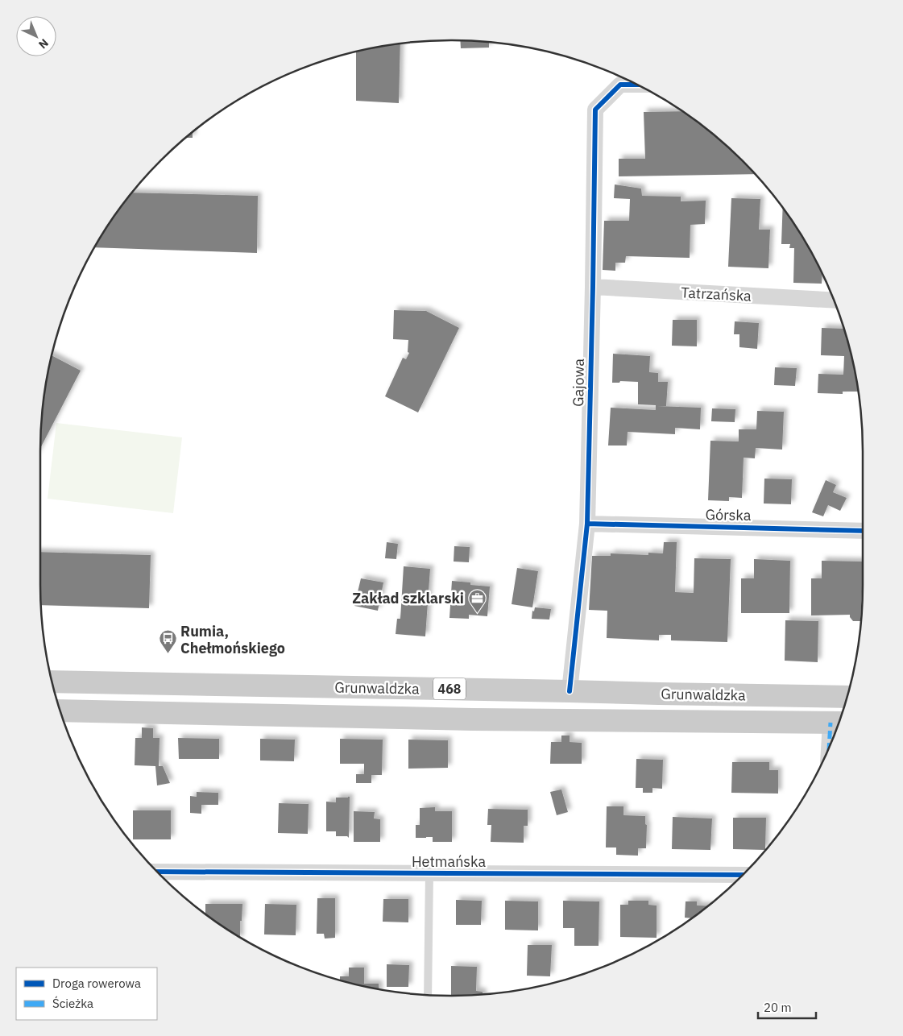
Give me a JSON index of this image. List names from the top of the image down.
{
  "streets": {
    "main road": ["Grunwaldzka", "468"],
    "street": [
      "Tatrzańska",
      "Gajowa",
      "Górska",
      "Hetmańska"
    ]
  },
  "crossings": [
    ["Tatrzańska", "Gajowa"],
    ["Gajowa", "Górska"],
    ["Gajowa", "Grunwaldzka"]
  ],
  "places": {
    "office": ["Zakład szklarski"],
    "bus stop": ["Rumia, Chełmońskiego"]
  },
  "legend": ["Droga rowerowa", "Ścieżka"],
  "scale_bar": "20 m",
  "north": "bottom right"
}
